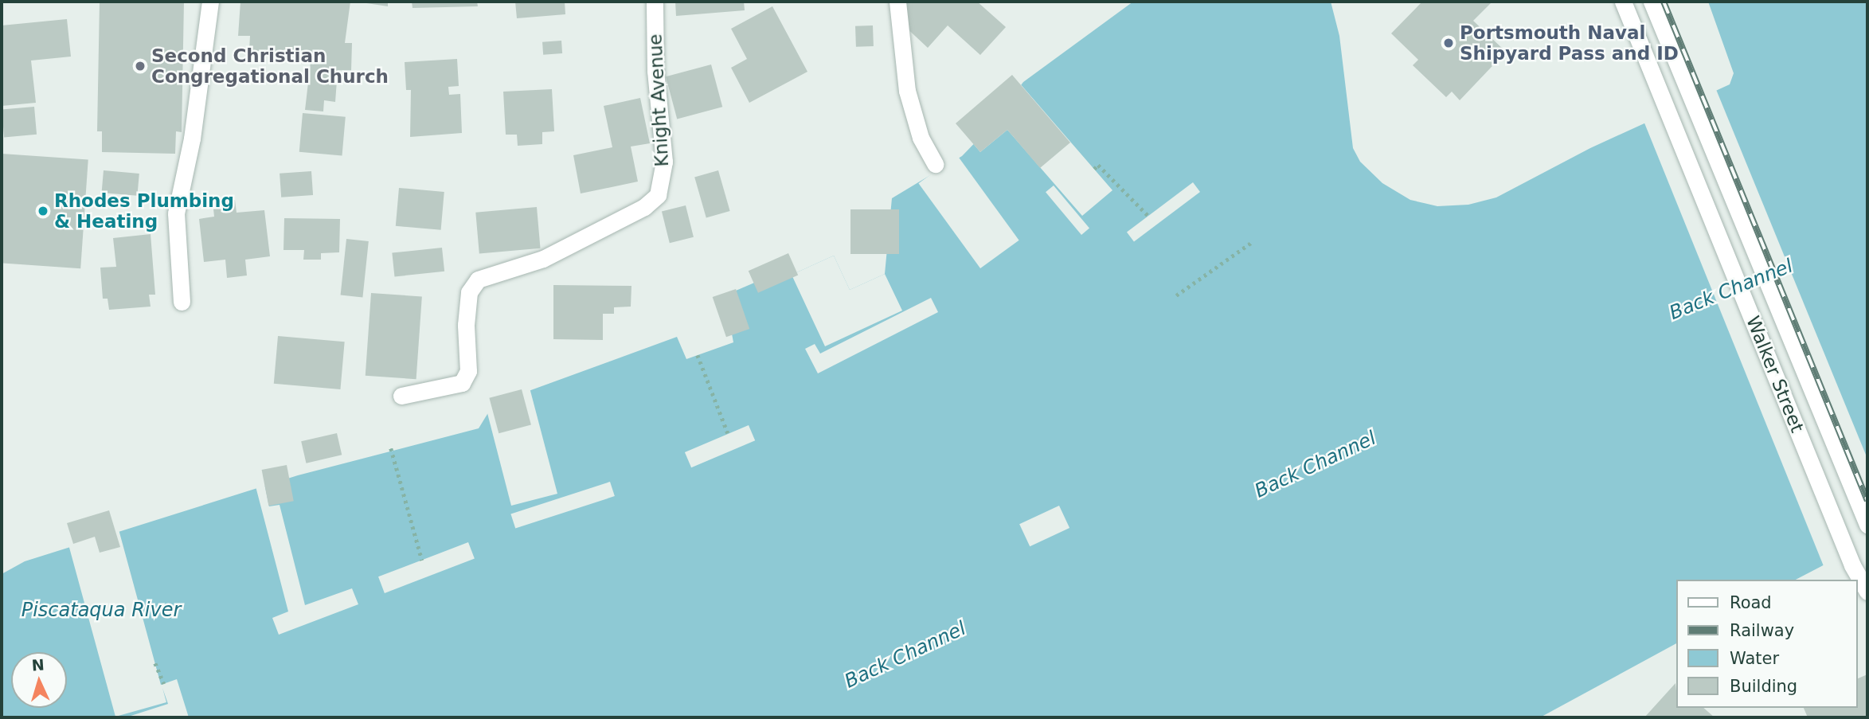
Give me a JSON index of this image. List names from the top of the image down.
{
  "streets": {
    "street": ["Knight Avenue", "Walker Street"]
  },
  "water": ["Back Channel", "Piscataqua River"],
  "places": ["Portsmouth Naval Shipyard Pass and ID", "Second Christian Congregational Church", "Rhodes Plumbing & Heating"],
  "legend": [
    "Road",
    "Railway",
    "Water",
    "Building"
  ],
  "north": "top"
}
